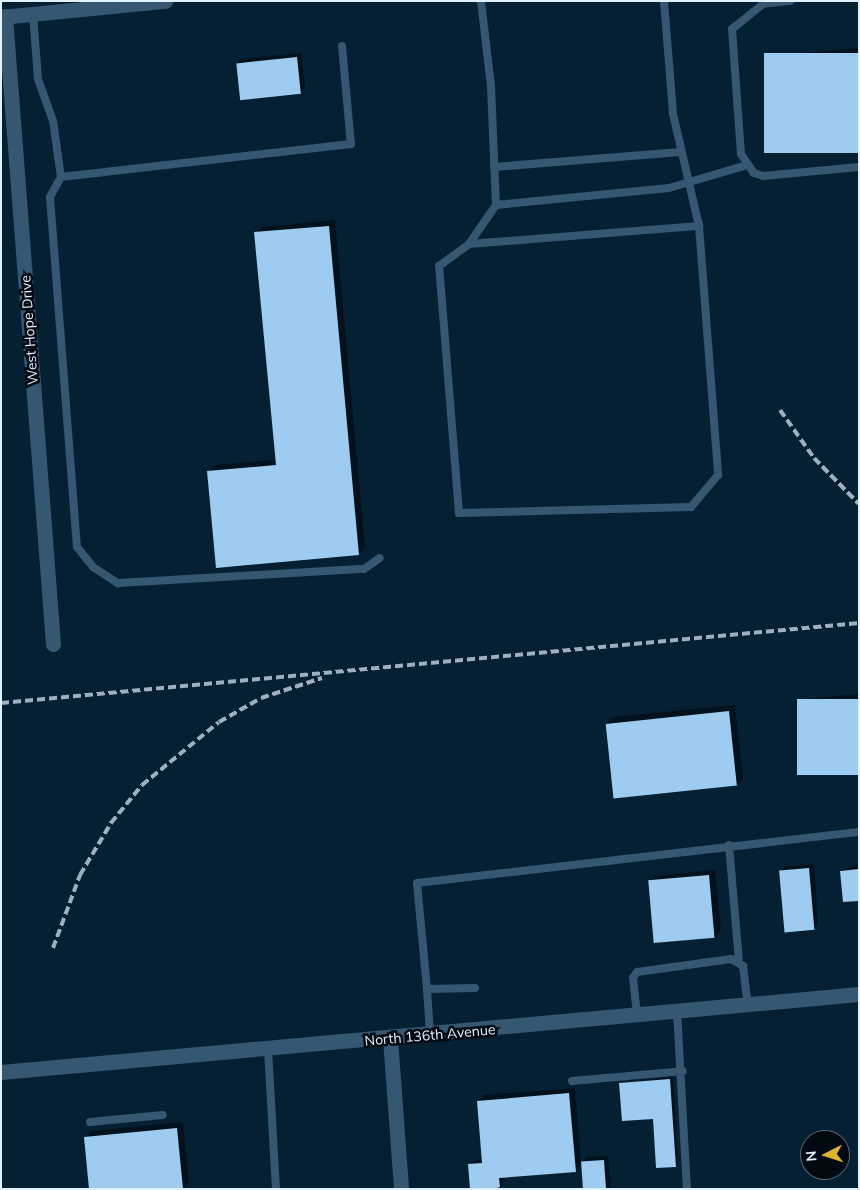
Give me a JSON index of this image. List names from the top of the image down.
{
  "streets": {
    "street": ["West Hope Drive", "North 136th Avenue"]
  },
  "north": "left"
}
